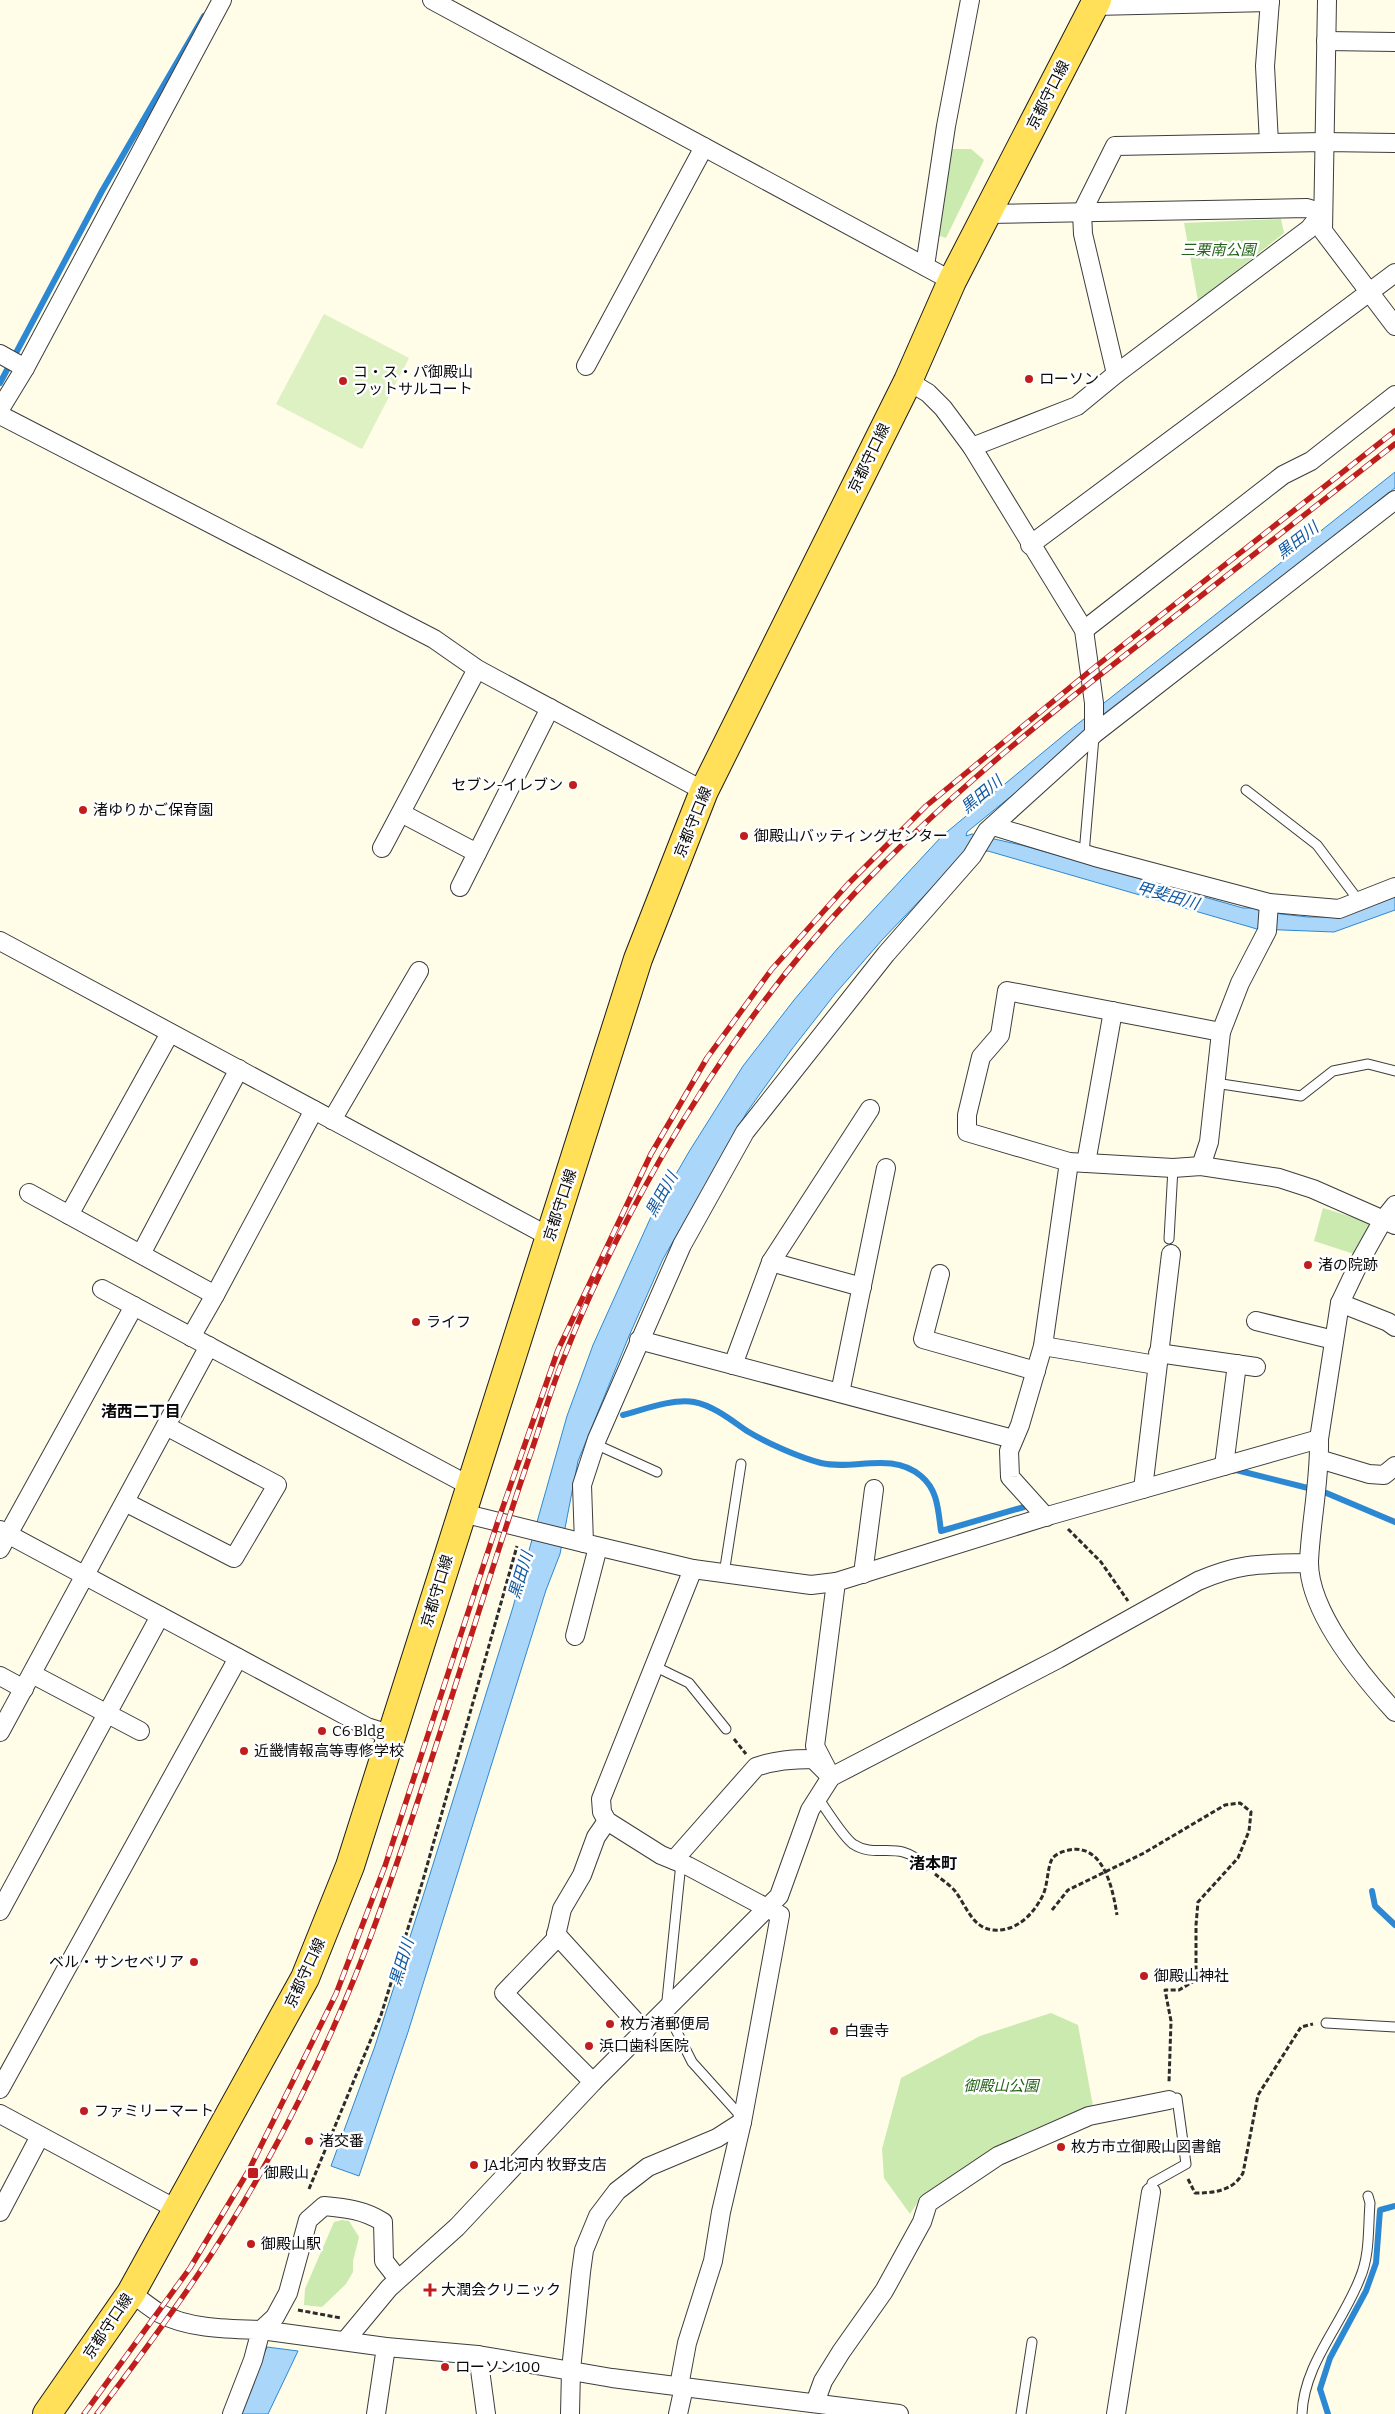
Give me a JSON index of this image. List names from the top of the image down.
{
  "streets": {
    "main road": ["京都守口線"]
  },
  "districts": ["渚西二丁目", "渚本町"],
  "water": ["黒田川", "甲斐田川"],
  "parks": ["三栗南公園", "御殿山公園"],
  "places": {
    "other": [
      "ローソン",
      "コ・ス・パ御殿山 フットサルコート",
      "セブン-イレブン",
      "渚ゆりかご保育園",
      "御殿山バッティングセンター",
      "渚の院跡",
      "ライフ",
      "C6 Bldg",
      "近畿情報高等専修学校",
      "ベル・サンセベリア",
      "御殿山神社",
      "枚方渚郵便局",
      "白雲寺",
      "浜口歯科医院",
      "ファミリーマート",
      "渚交番",
      "枚方市立御殿山図書館",
      "JA北河内 牧野支店",
      "御殿山駅",
      "ローソン100"
    ],
    "transit": ["御殿山"],
    "health": ["大潤会クリニック"]
  }
}
